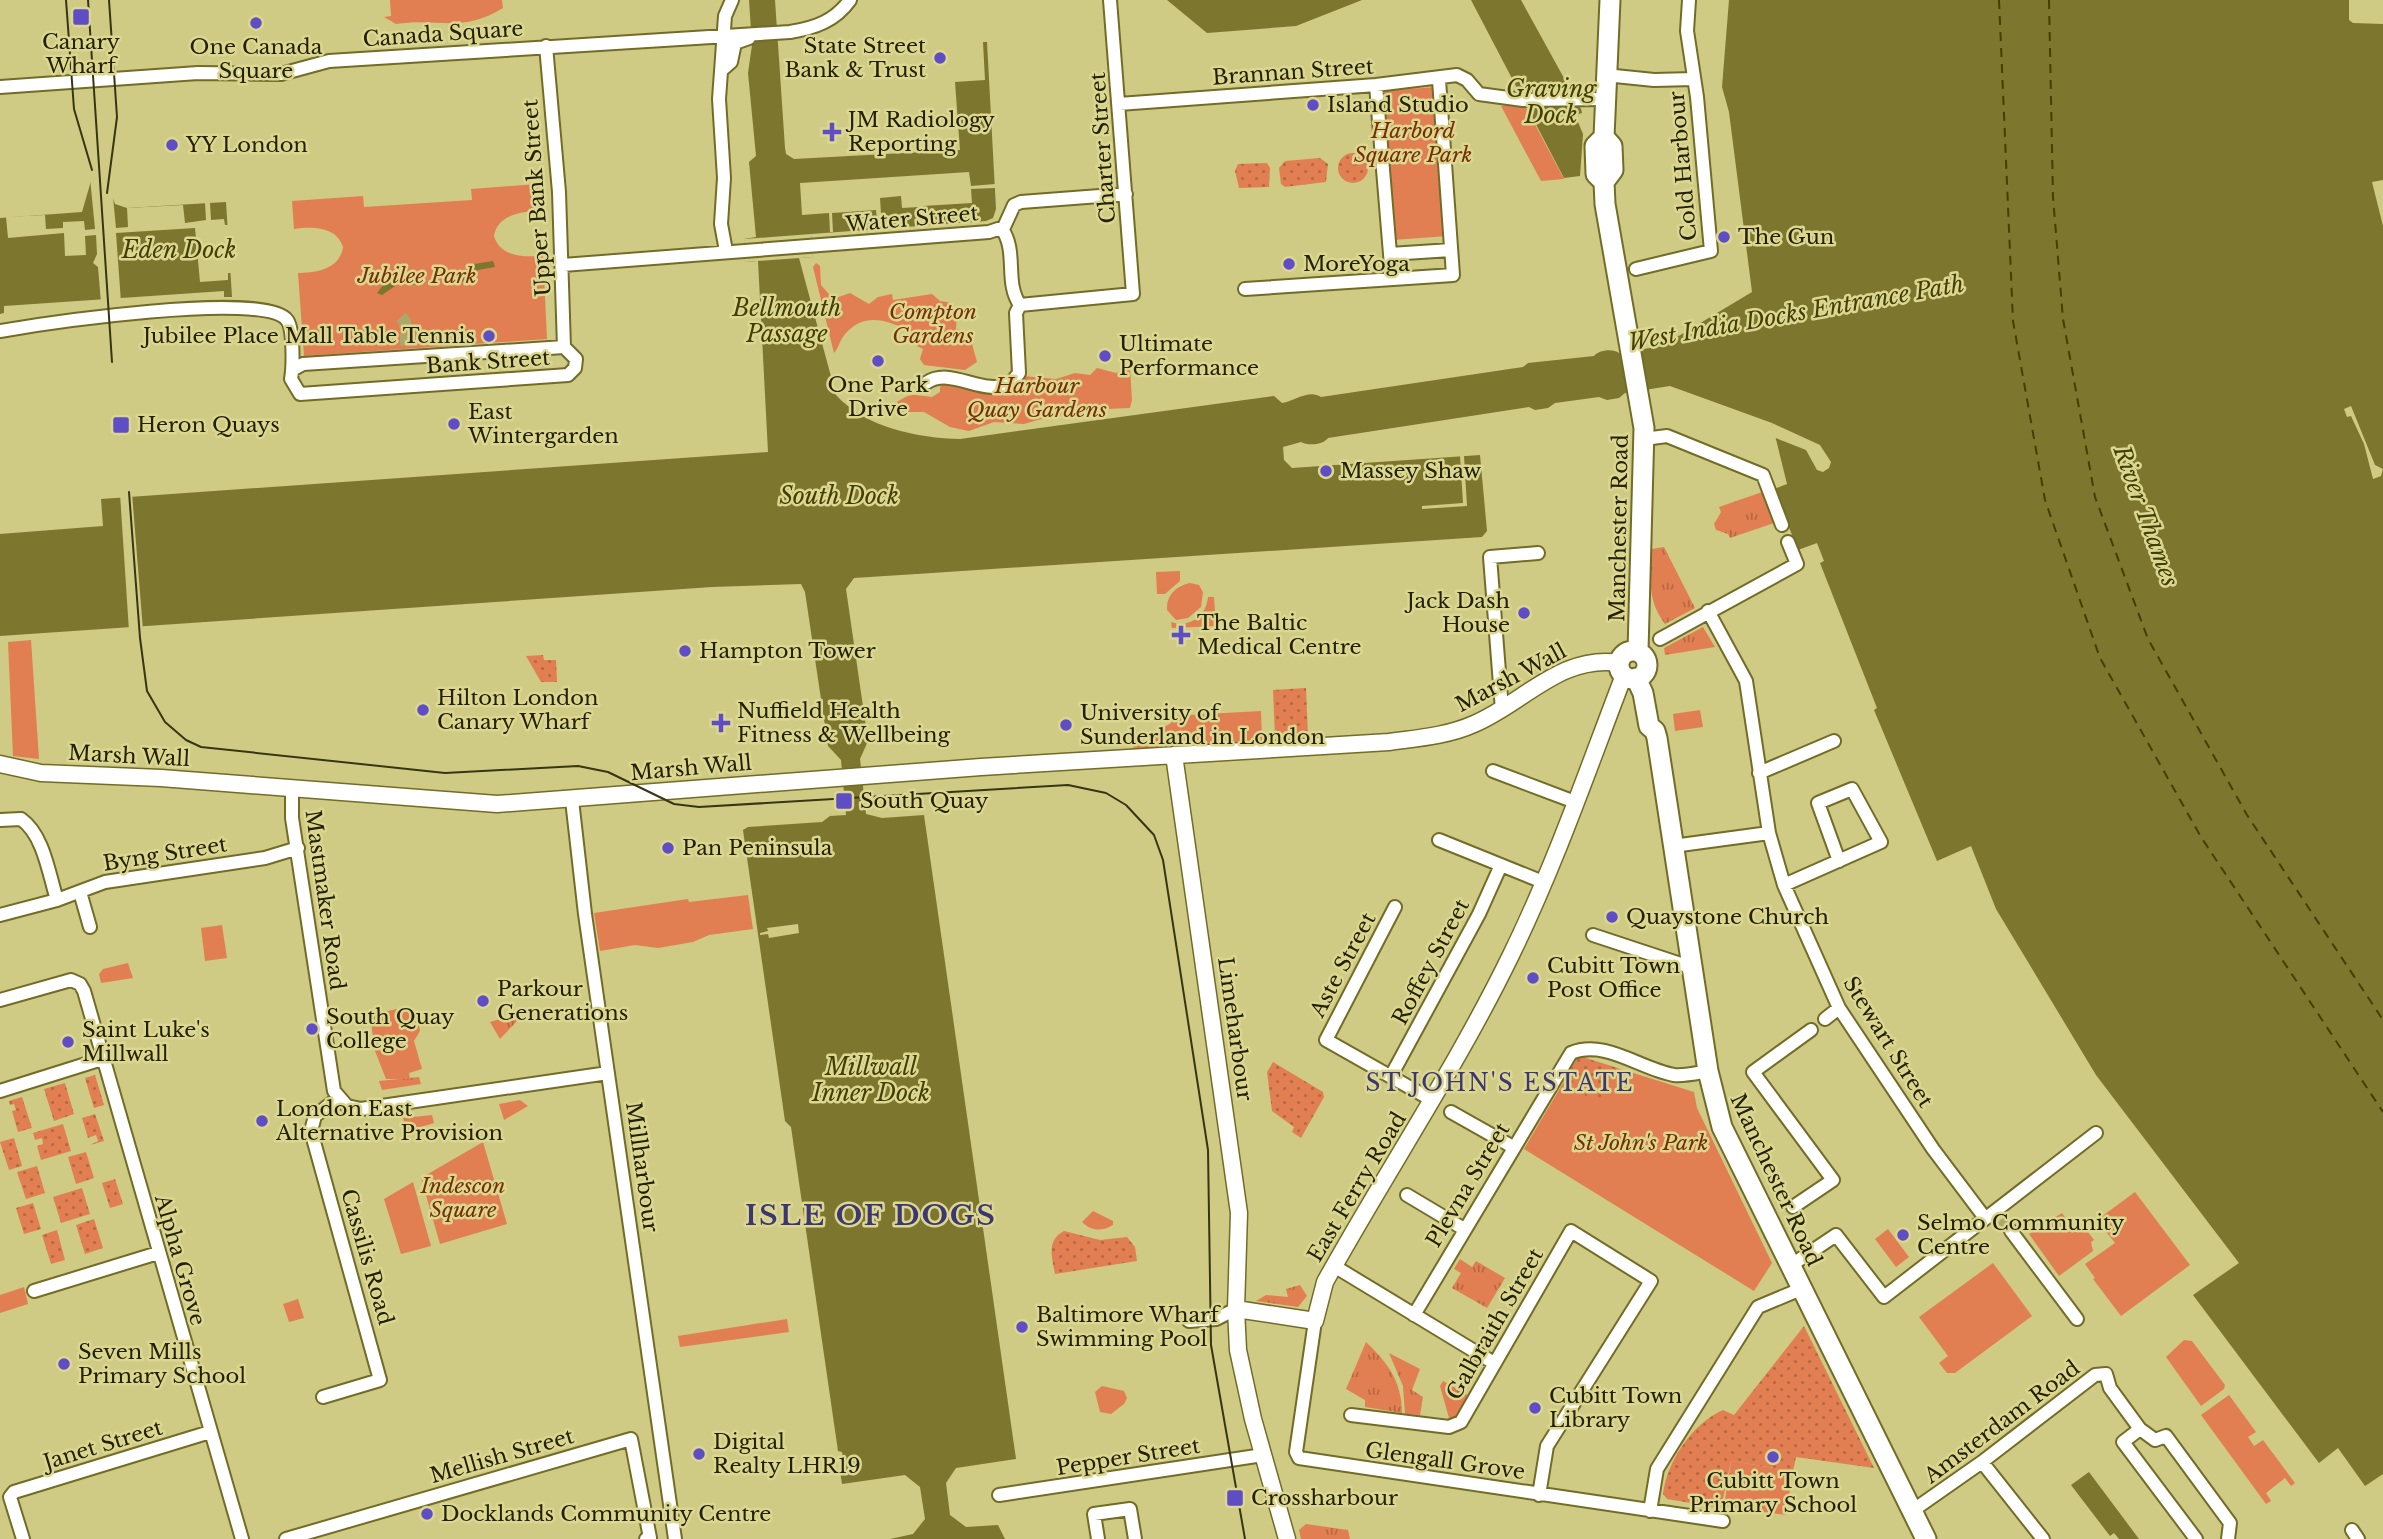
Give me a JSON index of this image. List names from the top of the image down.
{
  "streets": {
    "main road": ["Manchester Road"],
    "street": [
      "Canada Square",
      "Brannan Street",
      "Charter Street",
      "Cold Harbour",
      "Upper Bank Street",
      "Water Street",
      "Bank Street",
      "Marsh Wall",
      "Byng Street",
      "Mastmaker Road",
      "Roffey Street",
      "Aste Street",
      "Limeharbour",
      "Stewart Street",
      "Millharbour",
      "Plevna Street",
      "East Ferry Road",
      "Cassilis Road",
      "Alpha Grove",
      "Galbraith Street",
      "Amsterdam Road",
      "Janet Street",
      "Mellish Street",
      "Pepper Street",
      "Glengall Grove"
    ]
  },
  "crossings": [
    ["Canada Square", "Upper Bank Street"],
    ["Brannan Street", "Charter Street"],
    ["Brannan Street", "Manchester Road"],
    ["Charter Street", "Water Street"],
    ["Upper Bank Street", "Water Street"],
    ["Upper Bank Street", "Bank Street"],
    ["Manchester Road", "Marsh Wall"],
    ["Manchester Road", "Plevna Street"],
    ["Manchester Road", "East Ferry Road"],
    ["Manchester Road", "Amsterdam Road"],
    ["Marsh Wall", "Mastmaker Road"],
    ["Marsh Wall", "Limeharbour"],
    ["Marsh Wall", "Millharbour"],
    ["Marsh Wall", "East Ferry Road"],
    ["Byng Street", "Mastmaker Road"],
    ["Mastmaker Road", "Cassilis Road"],
    ["Roffey Street", "Aste Street"],
    ["East Ferry Road", "Glengall Grove"],
    ["Alpha Grove", "Janet Street"],
    ["Galbraith Street", "Glengall Grove"]
  ],
  "districts": ["ST JOHN'S ESTATE", "ISLE OF DOGS"],
  "water": [
    "Graving Dock",
    "Eden Dock",
    "Bellmouth Passage",
    "West India Docks Entrance Path",
    "South Dock",
    "River Thames",
    "Millwall Inner Dock"
  ],
  "parks": [
    "Harbord Square Park",
    "Jubilee Park",
    "Compton Gardens",
    "Harbour Quay Gardens",
    "St John's Park",
    "Indescon Square"
  ],
  "places": {
    "transit": [
      "Canary Wharf",
      "Heron Quays",
      "South Quay",
      "Crossharbour"
    ],
    "other": [
      "One Canada Square",
      "State Street Bank & Trust",
      "Island Studio",
      "YY London",
      "The Gun",
      "MoreYoga",
      "Jubilee Place Mall Table Tennis",
      "Ultimate Performance",
      "One Park Drive",
      "East Wintergarden",
      "Massey Shaw",
      "Jack Dash House",
      "Hampton Tower",
      "Hilton London Canary Wharf",
      "University of Sunderland in London",
      "Pan Peninsula",
      "Quaystone Church",
      "Cubitt Town Post Office",
      "Parkour Generations",
      "South Quay College",
      "Saint Luke's Millwall",
      "London East Alternative Provision",
      "Selmo Community Centre",
      "Baltimore Wharf Swimming Pool",
      "Seven Mills Primary School",
      "Cubitt Town Library",
      "Digital Realty LHR19",
      "Cubitt Town Primary School",
      "Docklands Community Centre"
    ],
    "health": ["JM Radiology Reporting", "The Baltic Medical Centre", "Nuffield Health Fitness & Wellbeing"]
  }
}
